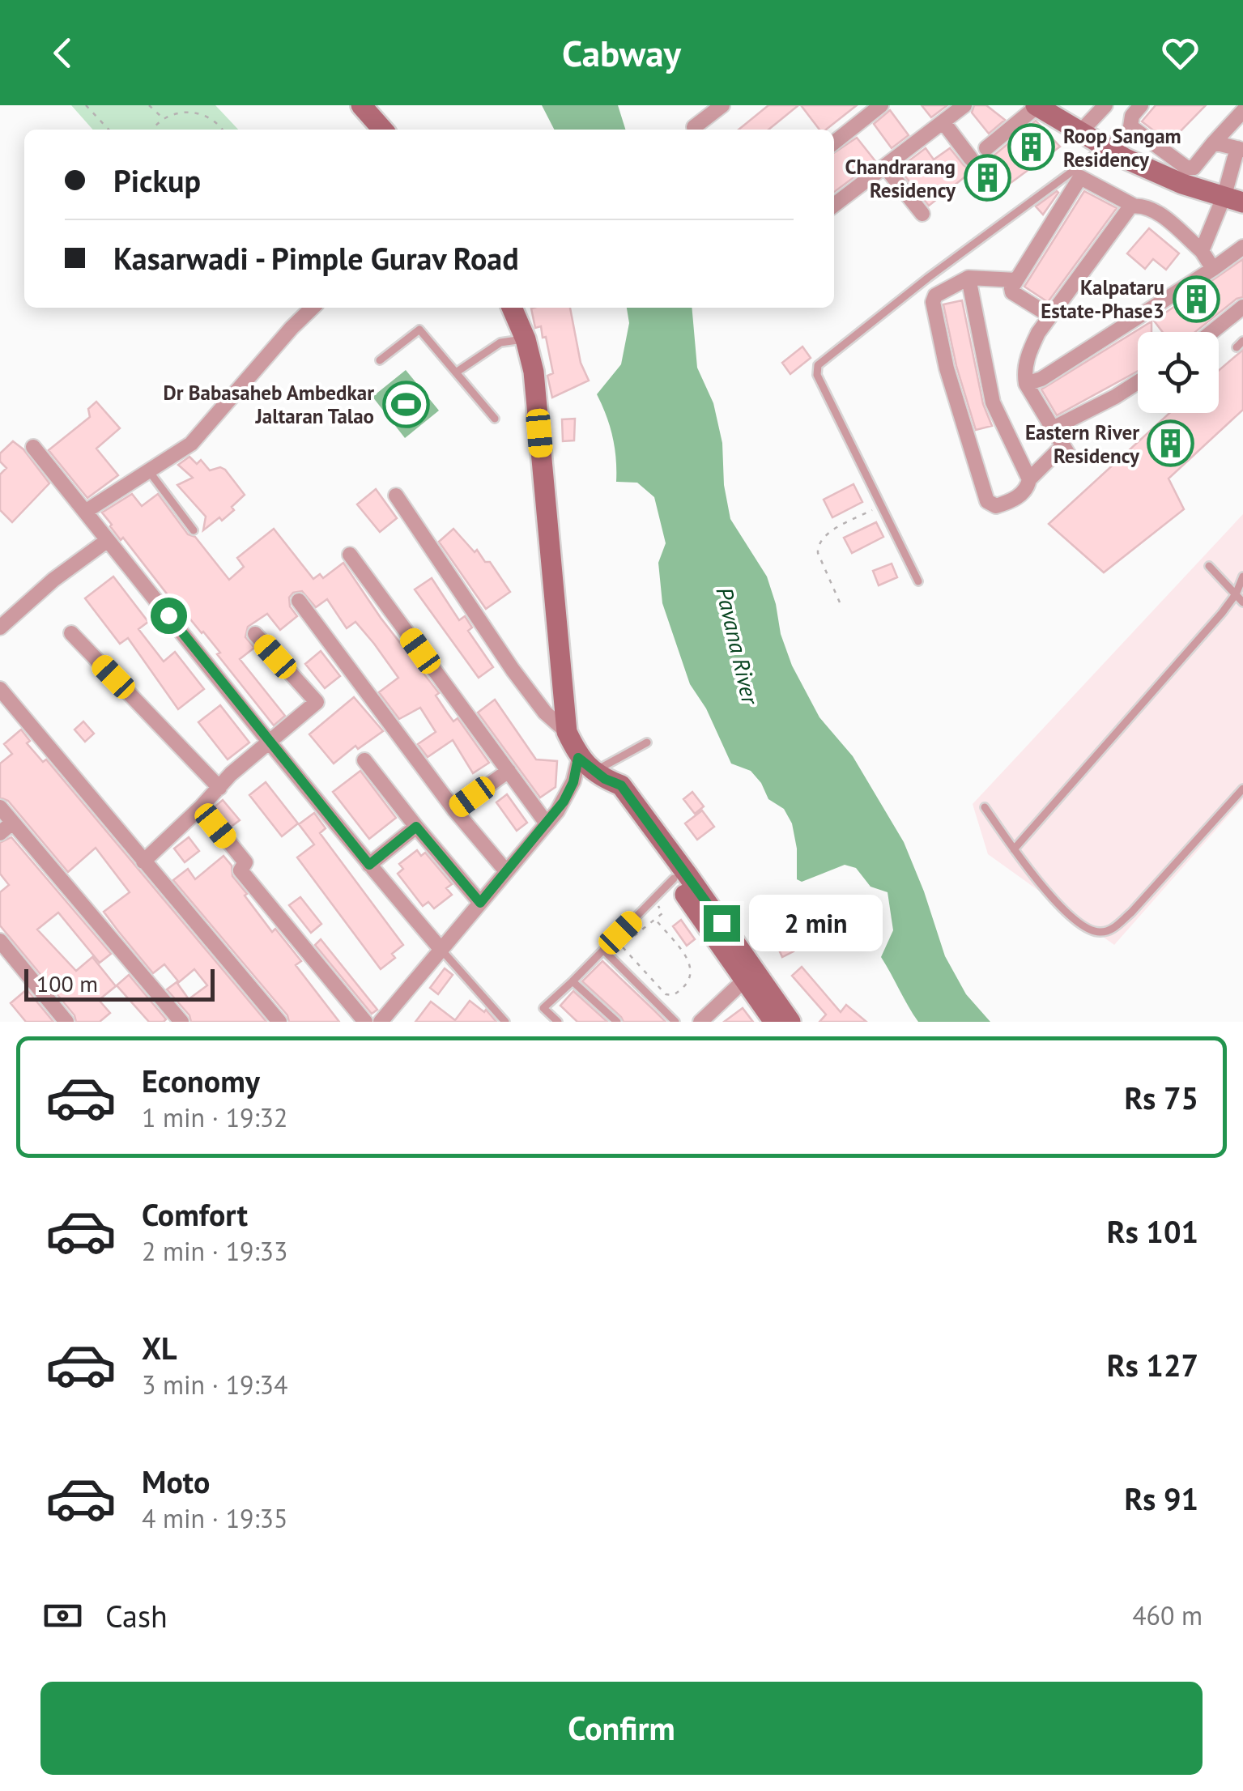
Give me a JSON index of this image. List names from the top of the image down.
{
  "water": ["Pavana River"],
  "places": {
    "building": [
      "Roop Sangam Residency",
      "Chandrarang Residency",
      "Kalpataru Estate-Phase3",
      "Eastern River Residency"
    ],
    "sports": ["Dr Babasaheb Ambedkar Jaltaran Talao"]
  },
  "scale_bar": "100 m",
  "page": {
    "header": "Cabway",
    "banner": ["Pickup", "Kasarwadi - Pimple Gurav Road"],
    "bubble": "2 min",
    "scale": "100 m",
    "list": [
      {
        "name": "Economy",
        "note": "1 min · 19:32",
        "value": "Rs 75"
      },
      {
        "name": "Comfort",
        "note": "2 min · 19:33",
        "value": "Rs 101"
      },
      {
        "name": "XL",
        "note": "3 min · 19:34",
        "value": "Rs 127"
      },
      {
        "name": "Moto",
        "note": "4 min · 19:35",
        "value": "Rs 91"
      }
    ],
    "pay": ["Cash", "460 m"],
    "buttons": "Confirm"
  }
}
